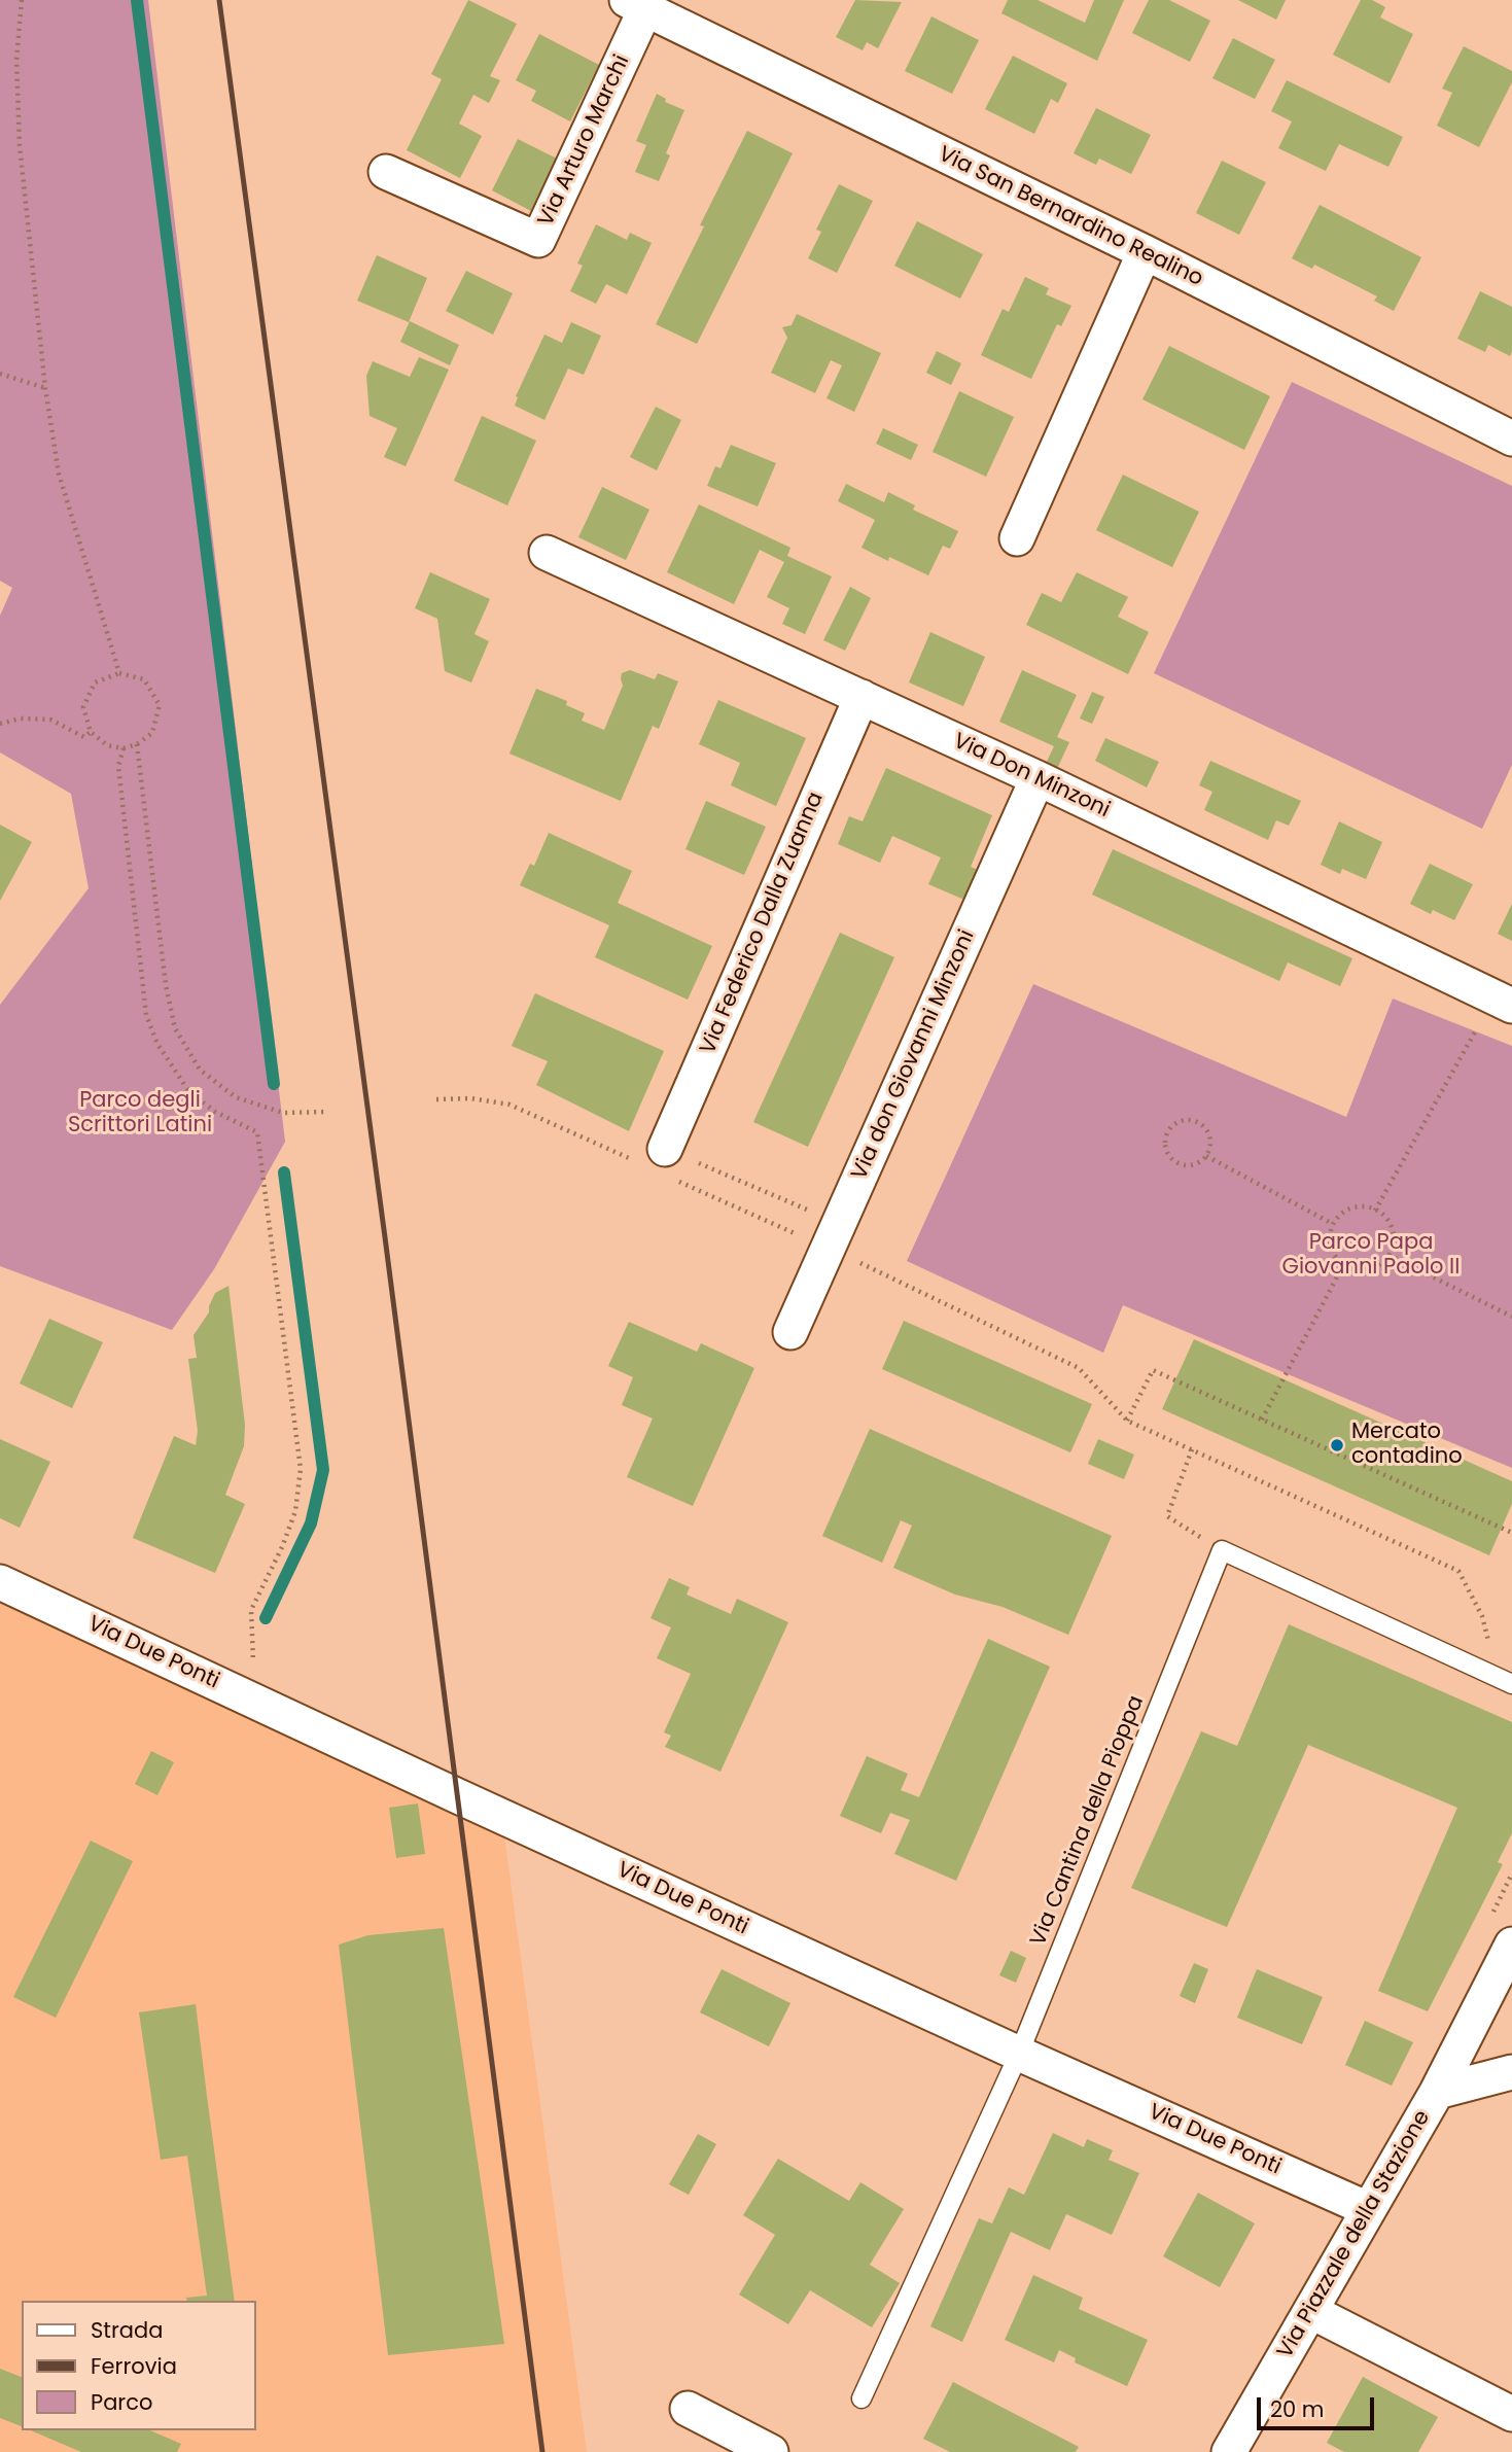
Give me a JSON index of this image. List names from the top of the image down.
{
  "streets": {
    "street": [
      "Via Arturo Marchi",
      "Via San Bernardino Realino",
      "Via Don Minzoni",
      "Via Federico Dalla Zuanna",
      "Via don Giovanni Minzoni",
      "Via Due Ponti",
      "Via Piazzale della Stazione"
    ],
    "lane": ["Via Cantina della Pioppa"]
  },
  "crossings": [
    ["Via Arturo Marchi", "Via San Bernardino Realino"],
    ["Via Don Minzoni", "Via Federico Dalla Zuanna"],
    ["Via Don Minzoni", "Via don Giovanni Minzoni"],
    ["Via Due Ponti", "Via Cantina della Pioppa"],
    ["Via Due Ponti", "Via Piazzale della Stazione"]
  ],
  "parks": ["Parco degli Scrittori Latini", "Parco Papa Giovanni Paolo II"],
  "places": ["Mercato contadino"],
  "legend": ["Strada", "Ferrovia", "Parco"],
  "scale_bar": "20 m"
}
